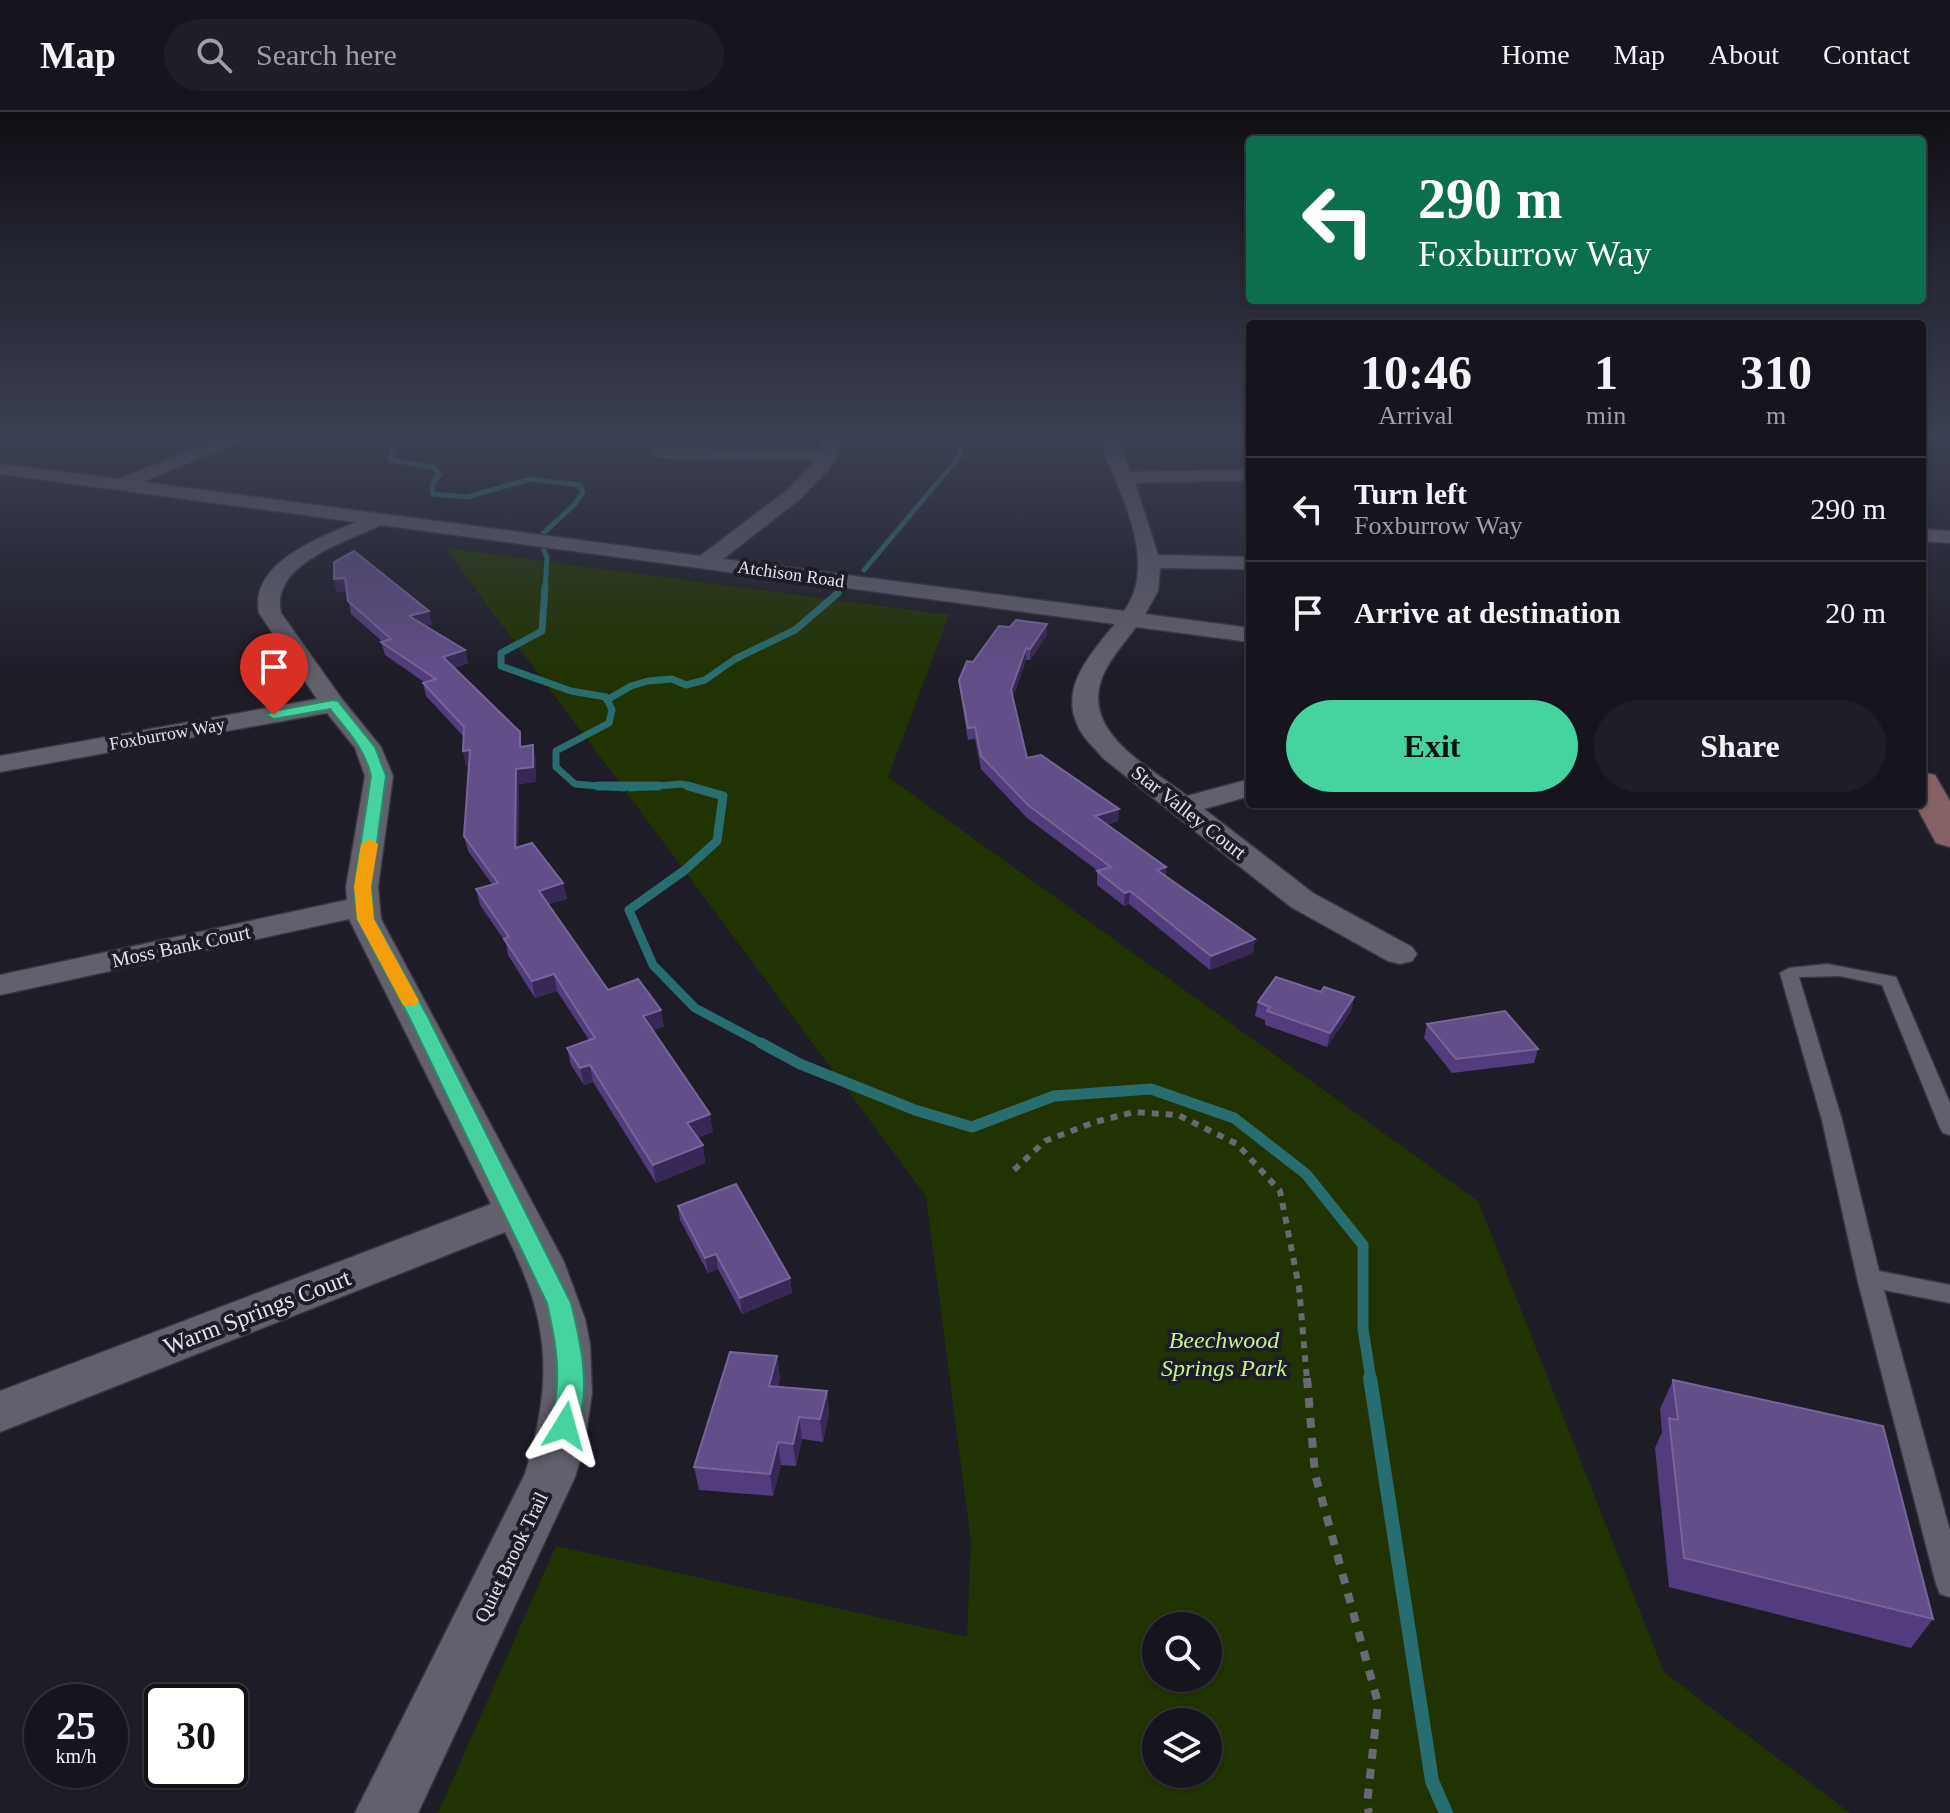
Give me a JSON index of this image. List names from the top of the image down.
{
  "streets": {
    "street": [
      "Atchison Road",
      "Foxburrow Way",
      "Star Valley Court",
      "Moss Bank Court",
      "Warm Springs Court",
      "Quiet Brook Trail"
    ]
  },
  "crossings": [
    ["Atchison Road", "Star Valley Court"],
    ["Moss Bank Court", "Quiet Brook Trail"],
    ["Warm Springs Court", "Quiet Brook Trail"]
  ],
  "parks": ["Beechwood Springs Park"],
  "page": {
    "header": "Map",
    "search": "Search here",
    "nav": [
      "Home",
      "Map",
      "About",
      "Contact"
    ],
    "turn": ["290 m", "Foxburrow Way"],
    "eta": [
      "10:46",
      "Arrival",
      "1",
      "min",
      "310",
      "m"
    ],
    "list": [
      {
        "name": "Turn left",
        "note": "Foxburrow Way",
        "value": "290 m"
      },
      {
        "name": "Arrive at destination",
        "value": "20 m"
      }
    ],
    "buttons": ["Exit", "Share"],
    "speed": "25 km/h",
    "limit": "30"
  }
}
